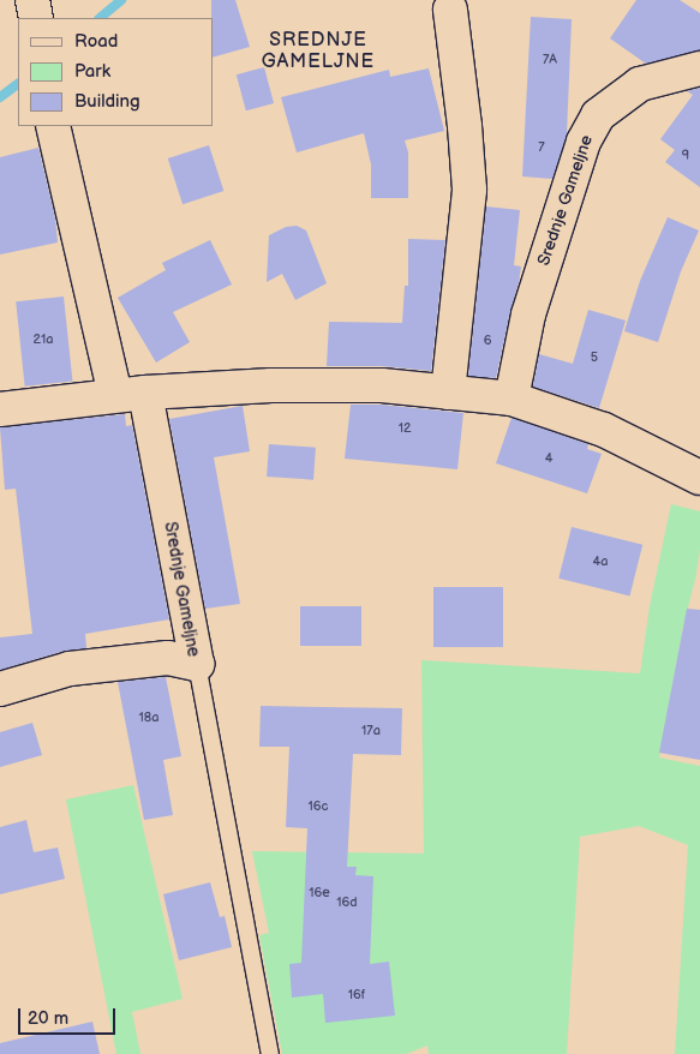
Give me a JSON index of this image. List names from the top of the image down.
{
  "streets": {
    "street": ["Srednje Gameljne"]
  },
  "districts": ["SREDNJE GAMELJNE"],
  "house_numbers": [
    "7A",
    "7",
    "9",
    "21a",
    "6",
    "5",
    "12",
    "4",
    "4a",
    "18a",
    "17a",
    "16c",
    "16e",
    "16d",
    "16f"
  ],
  "legend": ["Road", "Park", "Building"],
  "scale_bar": "20 m"
}
